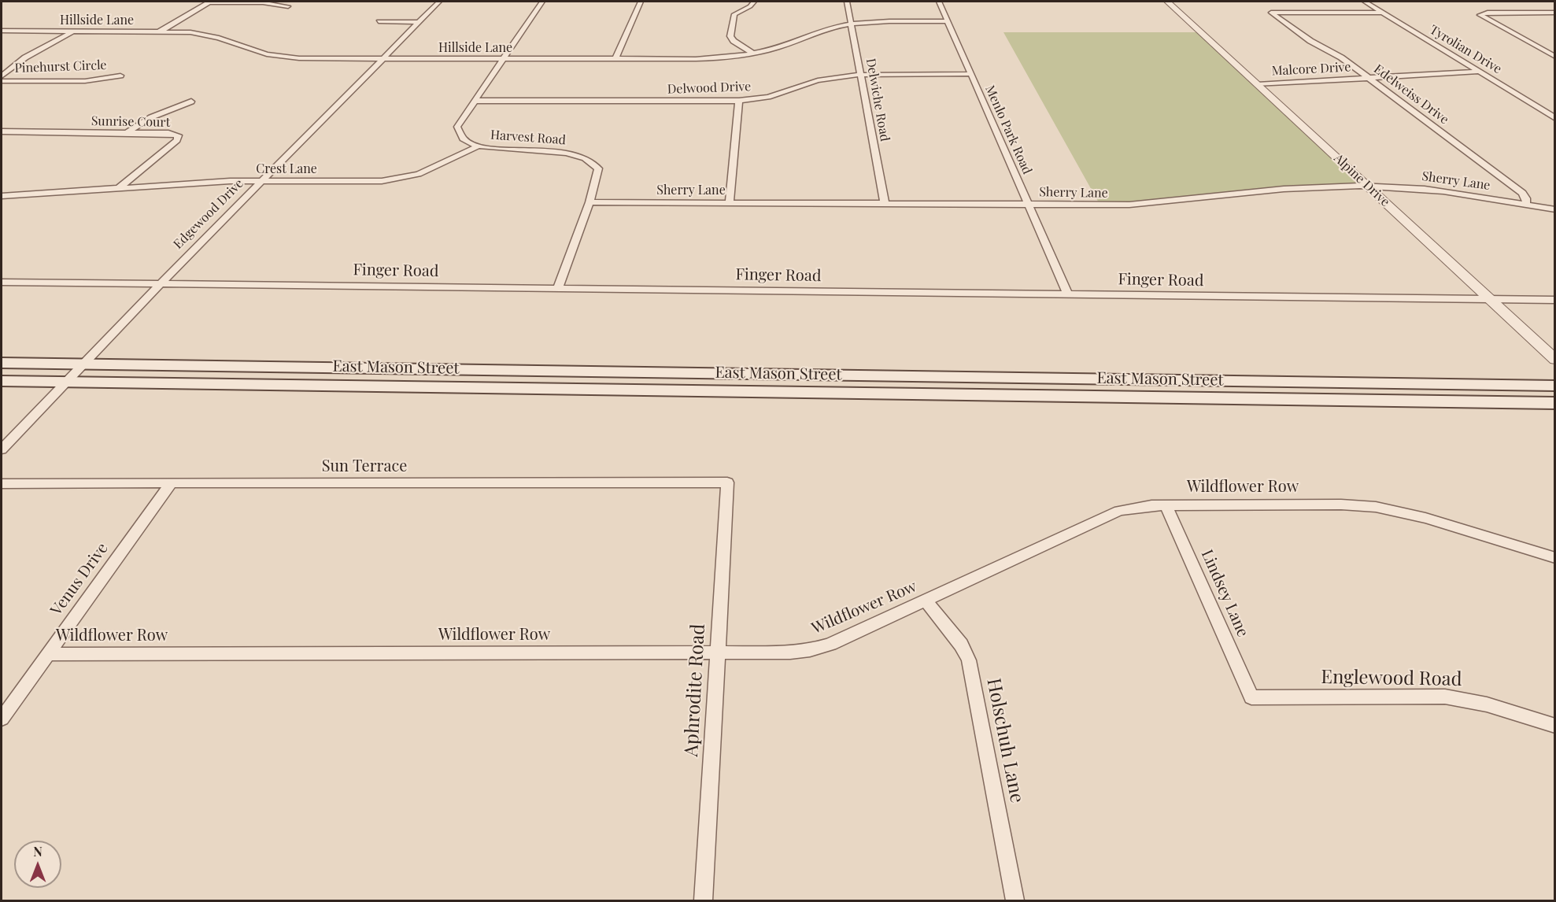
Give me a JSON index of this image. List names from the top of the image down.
{
  "streets": {
    "main road": ["East Mason Street"],
    "street": [
      "Hillside Lane",
      "Tyrolian Drive",
      "Pinehurst Circle",
      "Malcore Drive",
      "Delwood Drive",
      "Edelweiss Drive",
      "Delwiche Road",
      "Sunrise Court",
      "Menlo Park Road",
      "Harvest Road",
      "Crest Lane",
      "Alpine Drive",
      "Sherry Lane",
      "Edgewood Drive",
      "Finger Road",
      "Sun Terrace",
      "Wildflower Row",
      "Venus Drive",
      "Lindsey Lane",
      "Englewood Road",
      "Aphrodite Road",
      "Holschuh Lane"
    ]
  },
  "crossings": [
    ["Hillside Lane", "Delwiche Road"],
    ["Hillside Lane", "Menlo Park Road"],
    ["Hillside Lane", "Harvest Road"],
    ["Hillside Lane", "Edgewood Drive"],
    ["Tyrolian Drive", "Malcore Drive"],
    ["Tyrolian Drive", "Edelweiss Drive"],
    ["Malcore Drive", "Edelweiss Drive"],
    ["Malcore Drive", "Alpine Drive"],
    ["Delwood Drive", "Delwiche Road"],
    ["Delwood Drive", "Menlo Park Road"],
    ["Delwood Drive", "Harvest Road"],
    ["Edelweiss Drive", "Sherry Lane"],
    ["Delwiche Road", "Sherry Lane"],
    ["Sunrise Court", "Crest Lane"],
    ["Menlo Park Road", "Sherry Lane"],
    ["Menlo Park Road", "Finger Road"],
    ["Harvest Road", "Crest Lane"],
    ["Harvest Road", "Sherry Lane"],
    ["Harvest Road", "Finger Road"],
    ["Crest Lane", "Edgewood Drive"],
    ["Alpine Drive", "Sherry Lane"],
    ["Alpine Drive", "Finger Road"],
    ["Edgewood Drive", "Finger Road"],
    ["Edgewood Drive", "East Mason Street"],
    ["Sun Terrace", "Venus Drive"],
    ["Sun Terrace", "Aphrodite Road"],
    ["Wildflower Row", "Venus Drive"],
    ["Wildflower Row", "Lindsey Lane"],
    ["Wildflower Row", "Aphrodite Road"],
    ["Wildflower Row", "Holschuh Lane"],
    ["Lindsey Lane", "Englewood Road"]
  ],
  "north": "top"
}
